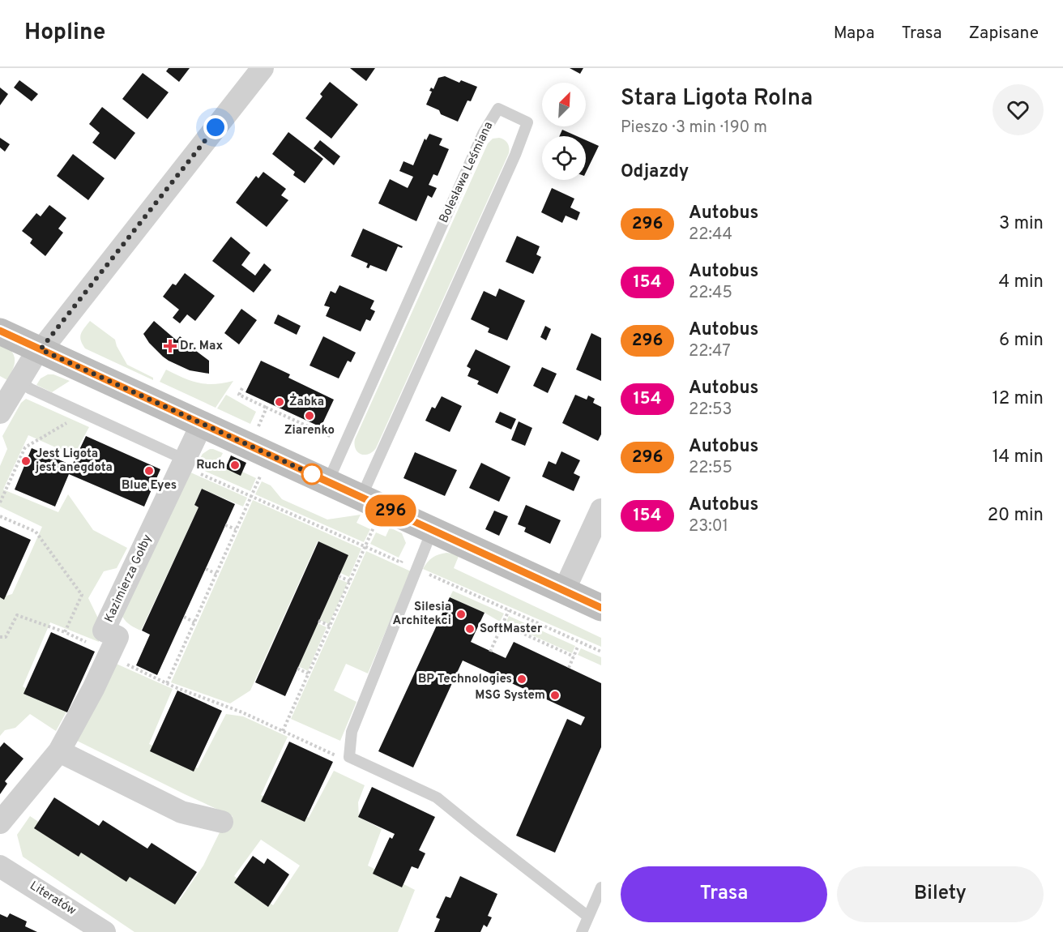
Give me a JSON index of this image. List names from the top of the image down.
{
  "streets": {
    "street": ["Kazimierza Gołby", "Literatów"],
    "lane": ["Bolesława Leśmiana"]
  },
  "places": {
    "health": ["Dr. Max"],
    "other": [
      "Żabka",
      "Ziarenko",
      "Jest Ligota jest anegdota",
      "Ruch",
      "Blue Eyes",
      "Silesia Architekci",
      "SoftMaster",
      "BP Technologies",
      "MSG System"
    ]
  },
  "lines": ["bus line 296"],
  "north": "top right",
  "page": {
    "header": "Hopline",
    "nav": ["Mapa", "Trasa", "Zapisane"],
    "on_map": "296",
    "heading": [
      ["Stara Ligota Rolna", "Pieszo · 3 min · 190 m"],
      "Odjazdy"
    ],
    "list": [
      {
        "mark": "296",
        "name": "Autobus",
        "note": "22:44",
        "value": "3 min"
      },
      {
        "mark": "154",
        "name": "Autobus",
        "note": "22:45",
        "value": "4 min"
      },
      {
        "mark": "296",
        "name": "Autobus",
        "note": "22:47",
        "value": "6 min"
      },
      {
        "mark": "154",
        "name": "Autobus",
        "note": "22:53",
        "value": "12 min"
      },
      {
        "mark": "296",
        "name": "Autobus",
        "note": "22:55",
        "value": "14 min"
      },
      {
        "mark": "154",
        "name": "Autobus",
        "note": "23:01",
        "value": "20 min"
      }
    ],
    "buttons": ["Trasa", "Bilety"]
  }
}
